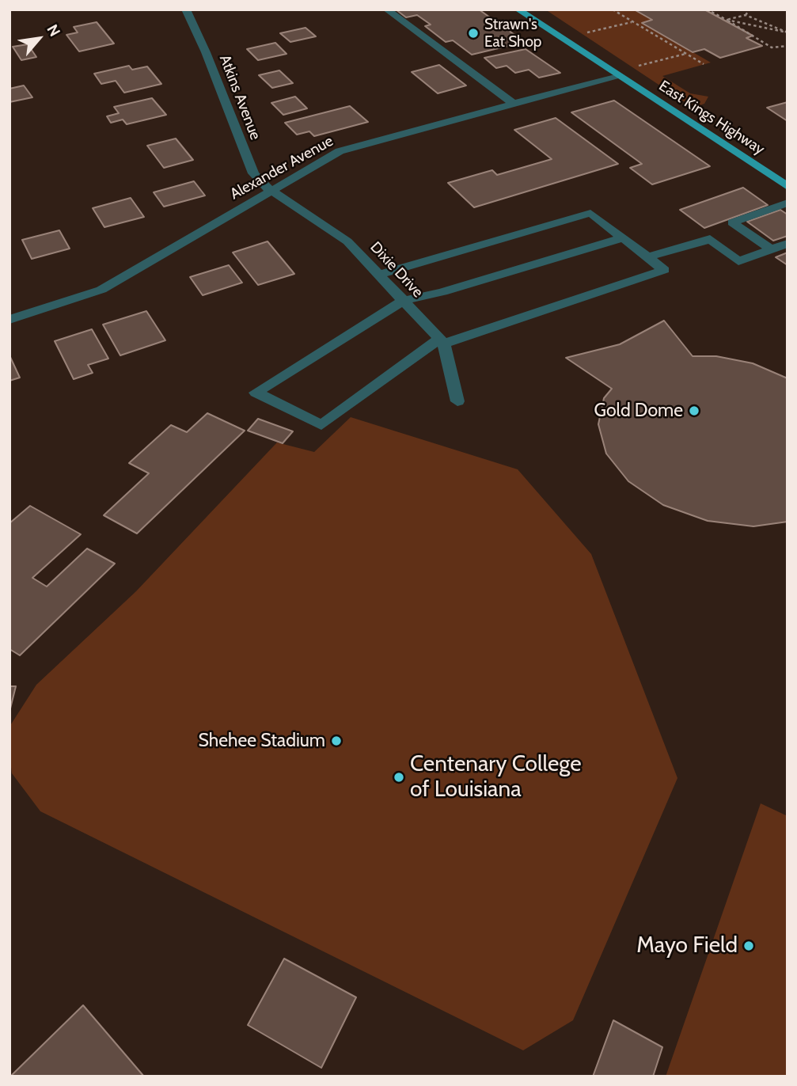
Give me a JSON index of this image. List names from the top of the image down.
{
  "streets": {
    "main road": ["East Kings Highway"],
    "street": ["Atkins Avenue", "Alexander Avenue", "Dixie Drive"]
  },
  "crossings": [
    ["Atkins Avenue", "Alexander Avenue"],
    ["Atkins Avenue", "Dixie Drive"],
    ["East Kings Highway", "Alexander Avenue"],
    ["Alexander Avenue", "Dixie Drive"]
  ],
  "places": [
    "Strawn's Eat Shop",
    "Gold Dome",
    "Shehee Stadium",
    "Centenary College of Louisiana",
    "Mayo Field"
  ],
  "north": "top right"
}
